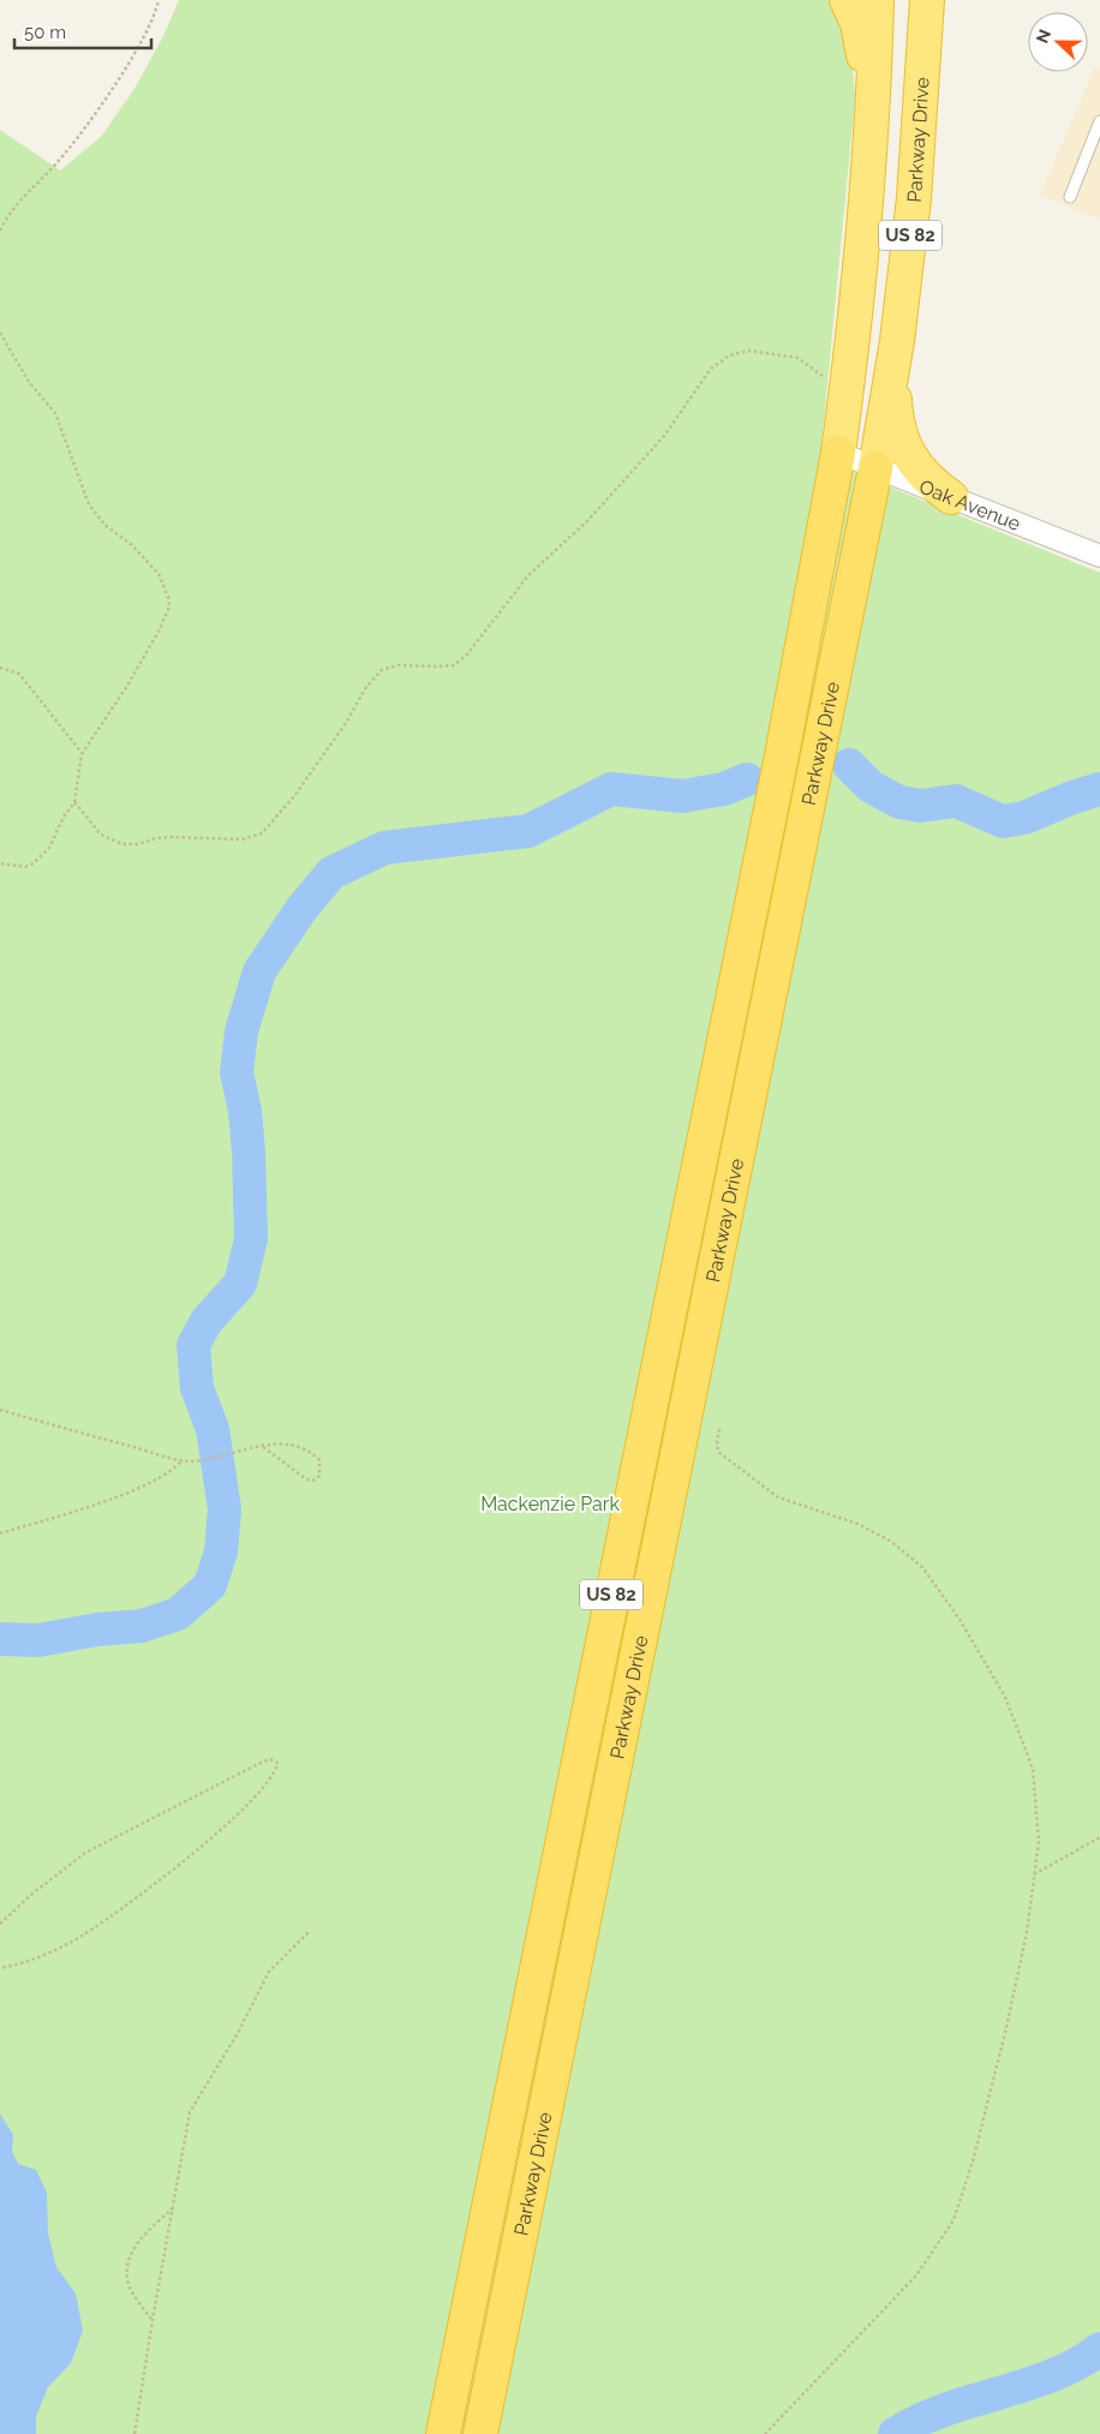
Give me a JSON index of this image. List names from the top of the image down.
{
  "streets": {
    "highway": ["Parkway Drive", "US 82"],
    "street": ["Oak Avenue"]
  },
  "crossings": [
    ["Parkway Drive", "Oak Avenue"]
  ],
  "parks": ["Mackenzie Park"],
  "scale_bar": "50 m",
  "north": "left"
}
